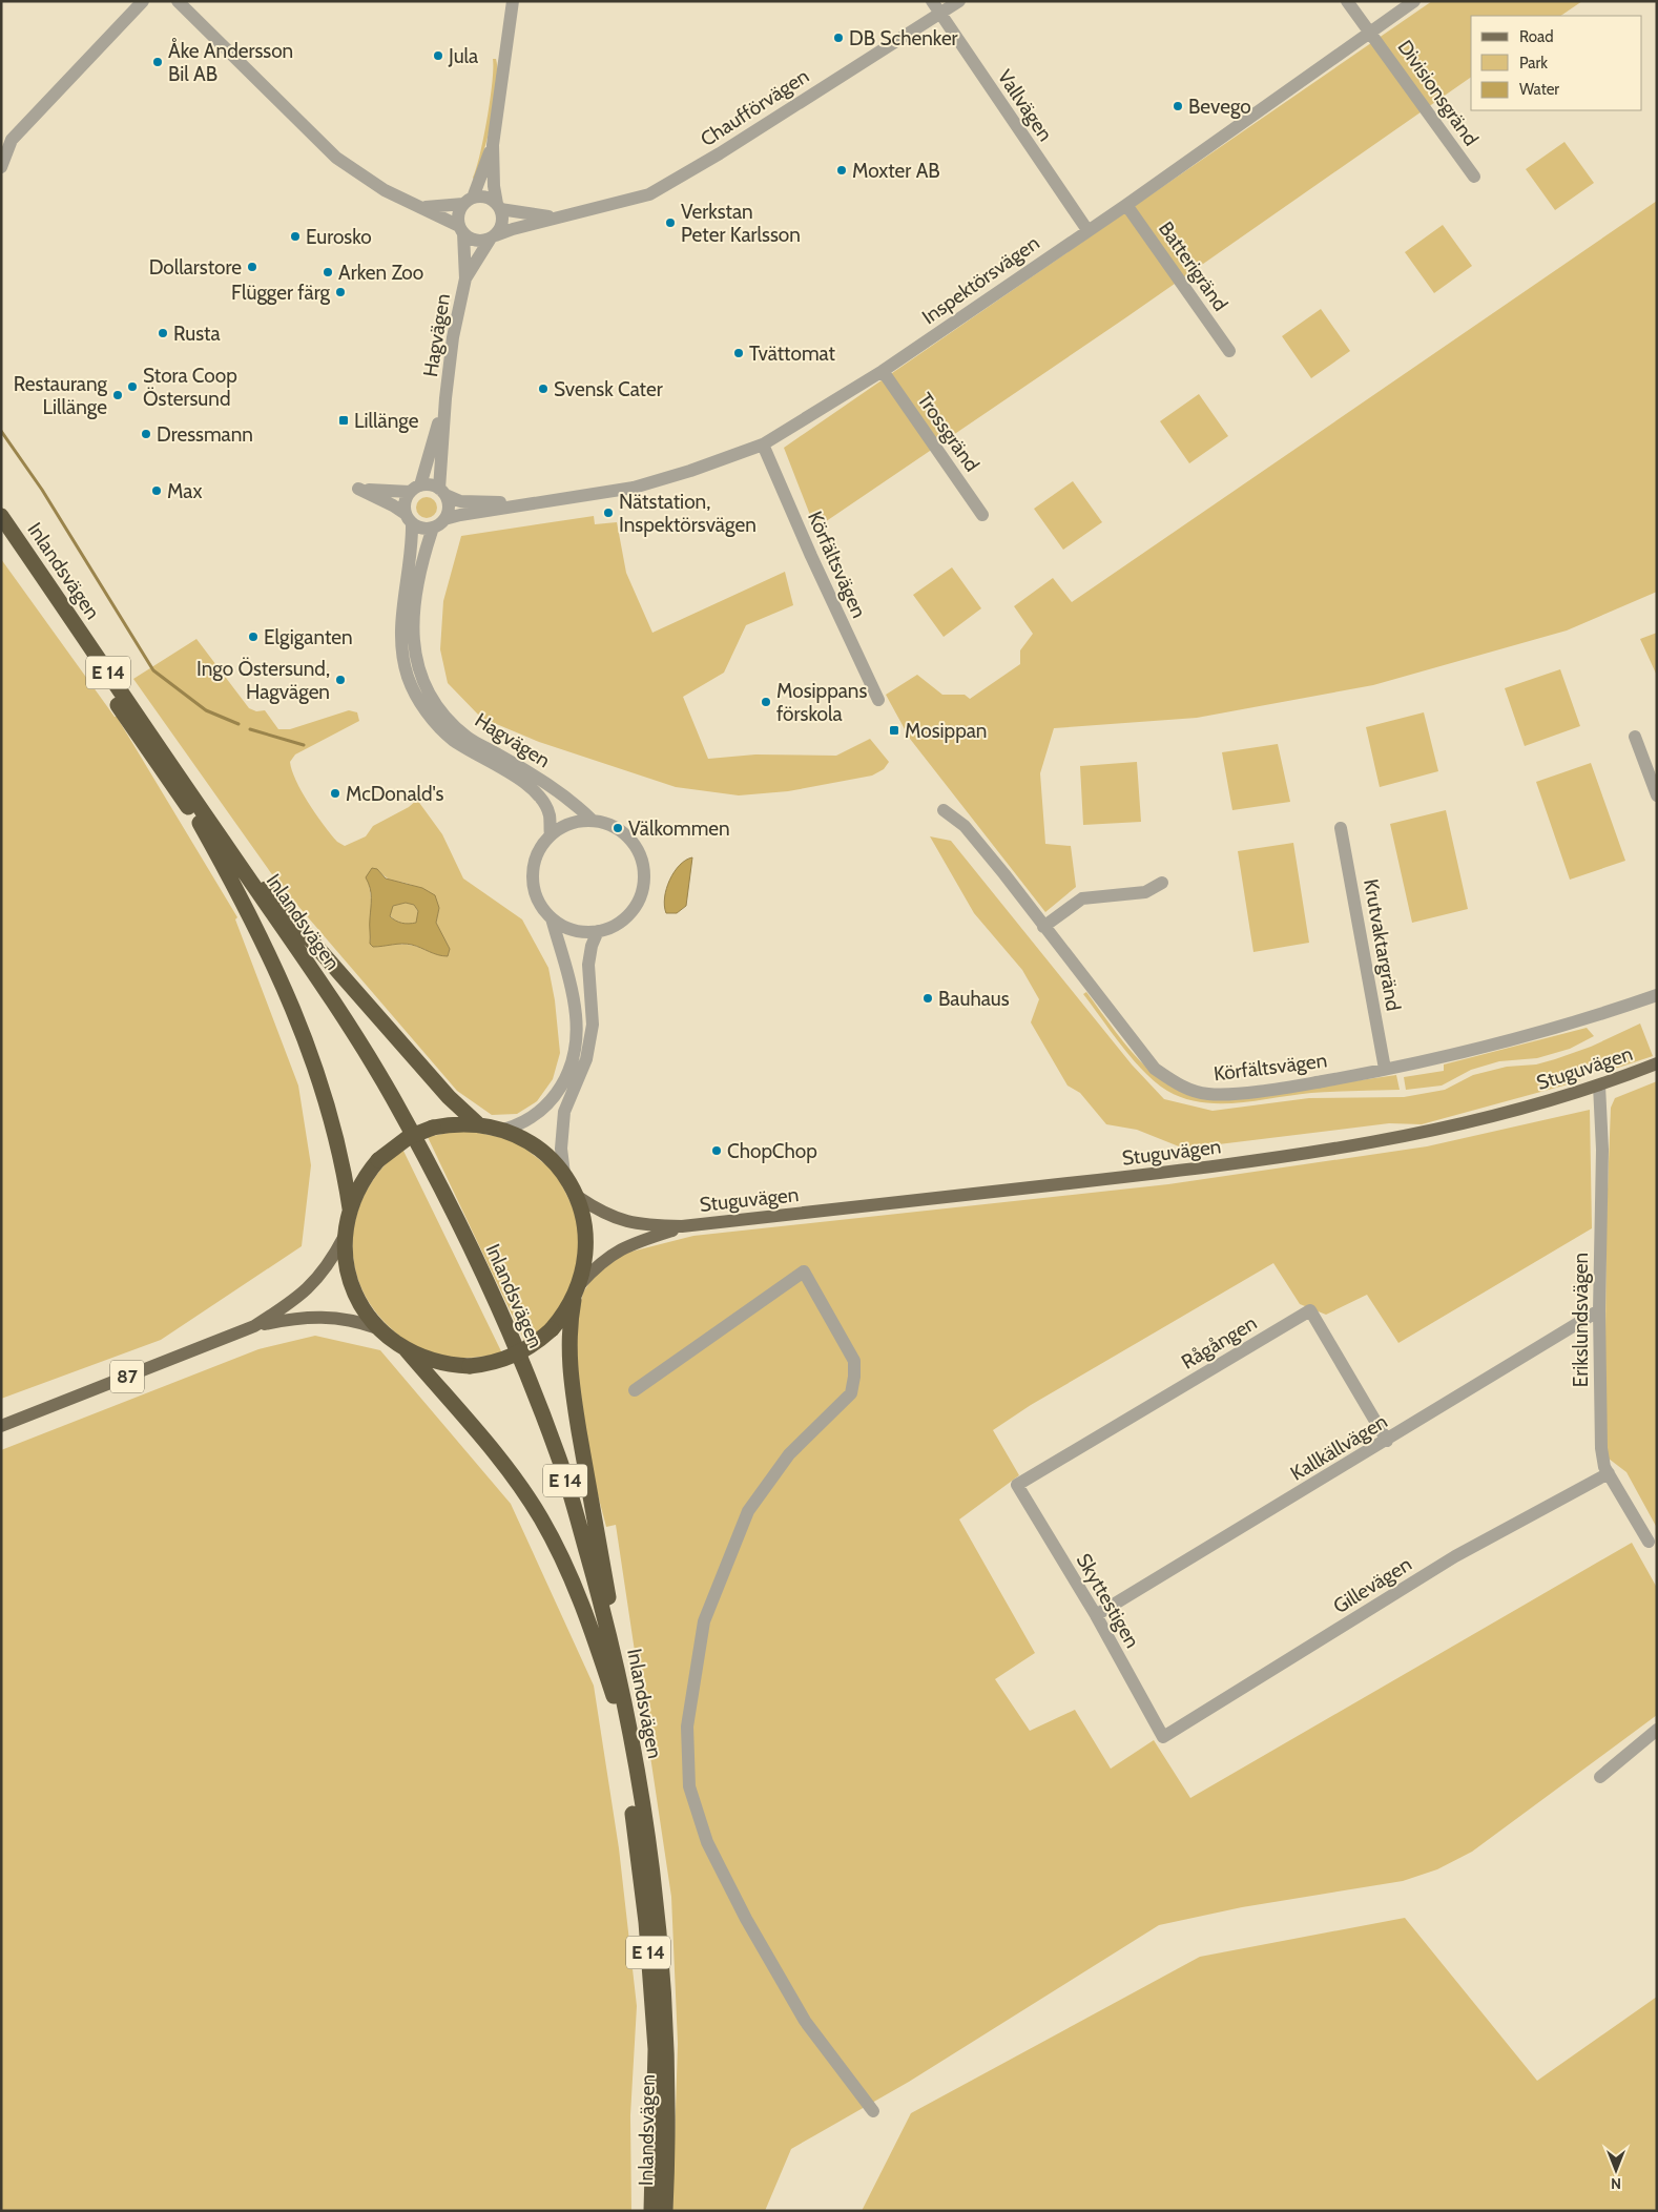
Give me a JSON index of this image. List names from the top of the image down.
{
  "streets": {
    "highway": ["Inlandsvägen", "E 14"],
    "main road": ["Stuguvägen", "87"],
    "street": [
      "Divisionsgränd",
      "Vallvägen",
      "Chaufförvägen",
      "Batterigränd",
      "Inspektörsvägen",
      "Hagvägen",
      "Trossgränd",
      "Körfältsvägen",
      "Krutvaktargränd",
      "Erikslundsvägen",
      "Rågången",
      "Kallkällvägen",
      "Gillevägen",
      "Skyttestigen"
    ]
  },
  "crossings": [
    ["Divisionsgränd", "Inspektörsvägen"],
    ["Vallvägen", "Chaufförvägen"],
    ["Vallvägen", "Inspektörsvägen"],
    ["Chaufförvägen", "Hagvägen"],
    ["Batterigränd", "Inspektörsvägen"],
    ["Inspektörsvägen", "Hagvägen"],
    ["Inspektörsvägen", "Trossgränd"],
    ["Inspektörsvägen", "Körfältsvägen"],
    ["Körfältsvägen", "Krutvaktargränd"],
    ["Stuguvägen", "Erikslundsvägen"],
    ["Erikslundsvägen", "Kallkällvägen"],
    ["Erikslundsvägen", "Gillevägen"],
    ["Rågången", "Kallkällvägen"],
    ["Rågången", "Skyttestigen"],
    ["Kallkällvägen", "Skyttestigen"],
    ["Gillevägen", "Skyttestigen"]
  ],
  "places": {
    "other": [
      "DB Schenker",
      "Jula",
      "Åke Andersson Bil AB",
      "Bevego",
      "Moxter AB",
      "Verkstan Peter Karlsson",
      "Eurosko",
      "Dollarstore",
      "Arken Zoo",
      "Flügger färg",
      "Rusta",
      "Tvättomat",
      "Stora Coop Östersund",
      "Svensk Cater",
      "Restaurang Lillänge",
      "Dressmann",
      "Max",
      "Nätstation, Inspektörsvägen",
      "Elgiganten",
      "Ingo Östersund, Hagvägen",
      "Mosippans förskola",
      "McDonald's",
      "Välkommen",
      "Bauhaus",
      "ChopChop"
    ],
    "transit": ["Lillänge", "Mosippan"]
  },
  "legend": ["Road", "Park", "Water"],
  "north": "bottom"
}
